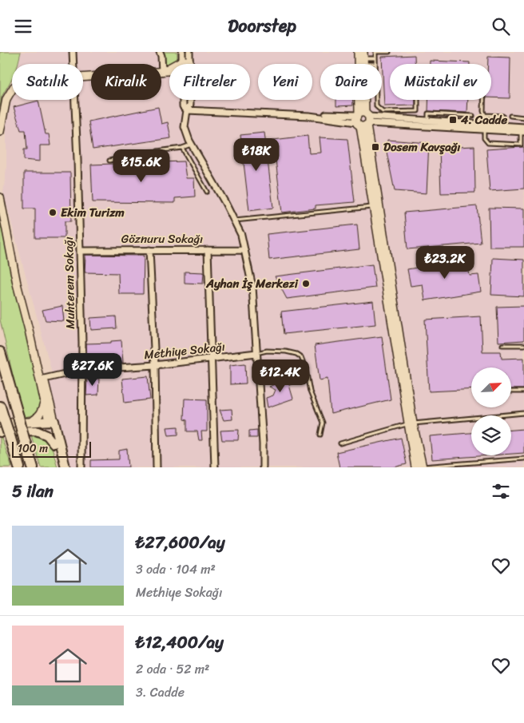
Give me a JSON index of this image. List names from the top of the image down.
{
  "streets": {
    "street": ["Göznuru Sokağı", "Muhterem Sokağı", "Methiye Sokağı"]
  },
  "crossings": [
    ["Göznuru Sokağı", "Muhterem Sokağı"],
    ["Muhterem Sokağı", "Methiye Sokağı"]
  ],
  "places": {
    "transit": ["4. Cadde", "Dosem Kavşağı"],
    "other": ["Ekim Turizm", "Ayhan İş Merkezi"]
  },
  "scale_bar": "100 m",
  "north": "top right",
  "page": {
    "header": "Doorstep",
    "chip": [
      "Satılık",
      "Kiralık",
      "Filtreler",
      "Yeni",
      "Daire",
      "Müstakil ev"
    ],
    "price": [
      "₺18K",
      "₺15.6K",
      "₺23.2K",
      "₺27.6K",
      "₺12.4K"
    ],
    "scale": "100 m",
    "heading": "5 ilan",
    "list": [
      {
        "name": "₺27,600/ay",
        "note": "3 oda · 104 m² · Methiye Sokağı"
      },
      {
        "name": "₺12,400/ay",
        "note": "2 oda · 52 m² · 3. Cadde"
      }
    ]
  }
}
